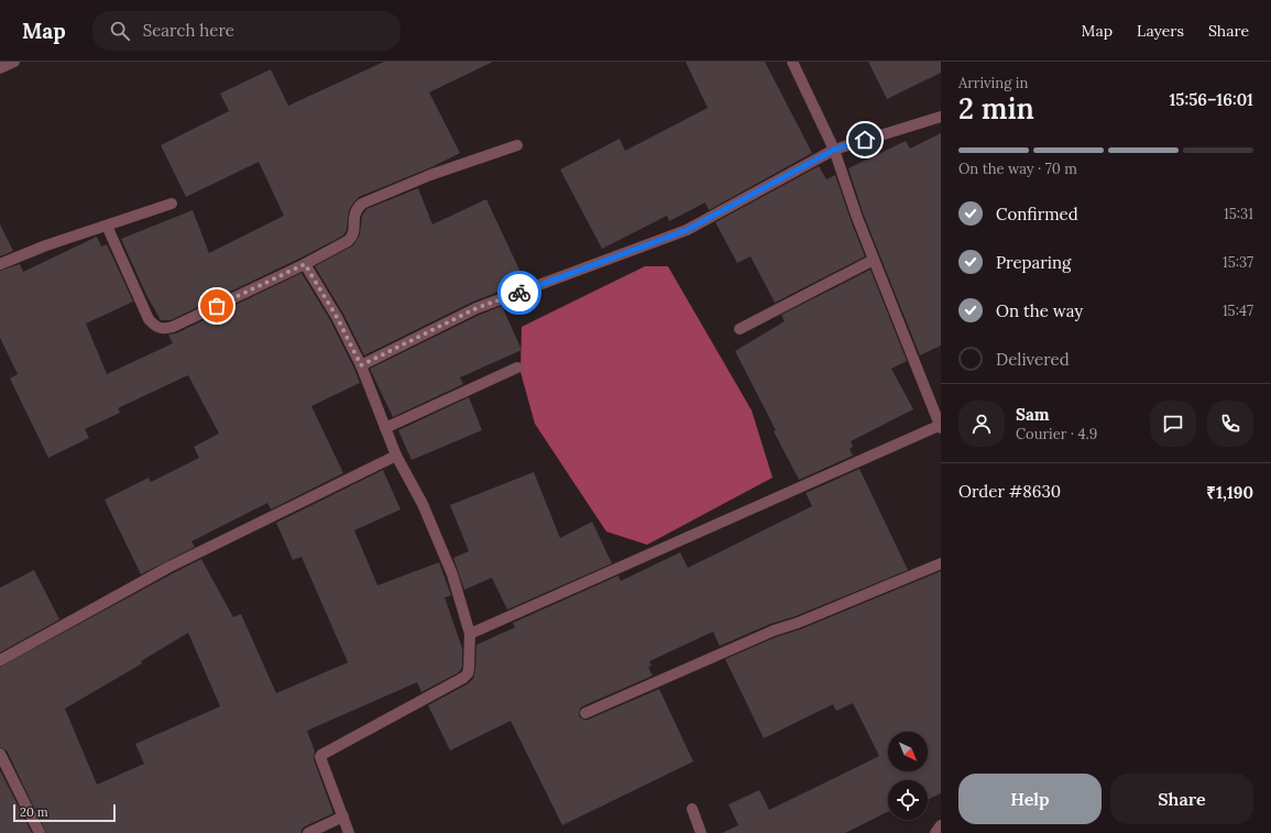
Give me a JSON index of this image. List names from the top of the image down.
{
  "scale_bar": "20 m",
  "north": "bottom right",
  "page": {
    "header": "Map",
    "search": "Search here",
    "nav": ["Map", "Layers", "Share"],
    "heading": ["2 min", "Arriving in", "15:56–16:01"],
    "panel": [
      "Sam",
      "Courier · 4.9",
      "Order #8630",
      "₹1,190"
    ],
    "bar": "On the way · 70 m",
    "list": [
      ["Confirmed", "15:31"],
      ["Preparing", "15:37"],
      ["On the way", "15:47"],
      "Delivered"
    ],
    "buttons": ["Help", "Share"],
    "scale": "20 m"
  }
}
